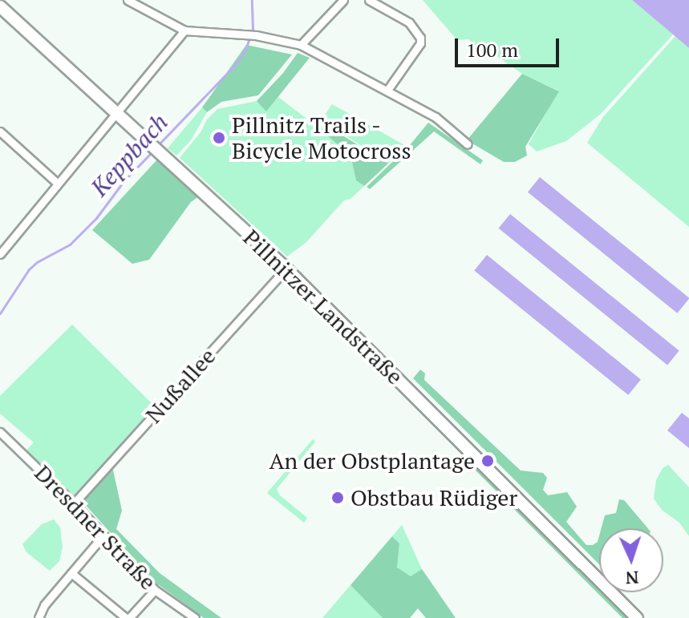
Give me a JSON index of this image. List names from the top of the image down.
{
  "streets": {
    "main road": ["Pillnitzer Landstraße"],
    "street": ["Nußallee", "Dresdner Straße"]
  },
  "crossings": [
    ["Pillnitzer Landstraße", "Nußallee"],
    ["Nußallee", "Dresdner Straße"]
  ],
  "water": ["Keppbach"],
  "places": ["Pillnitz Trails - Bicycle Motocross", "An der Obstplantage", "Obstbau Rüdiger"],
  "scale_bar": "100 m",
  "north": "bottom"
}
